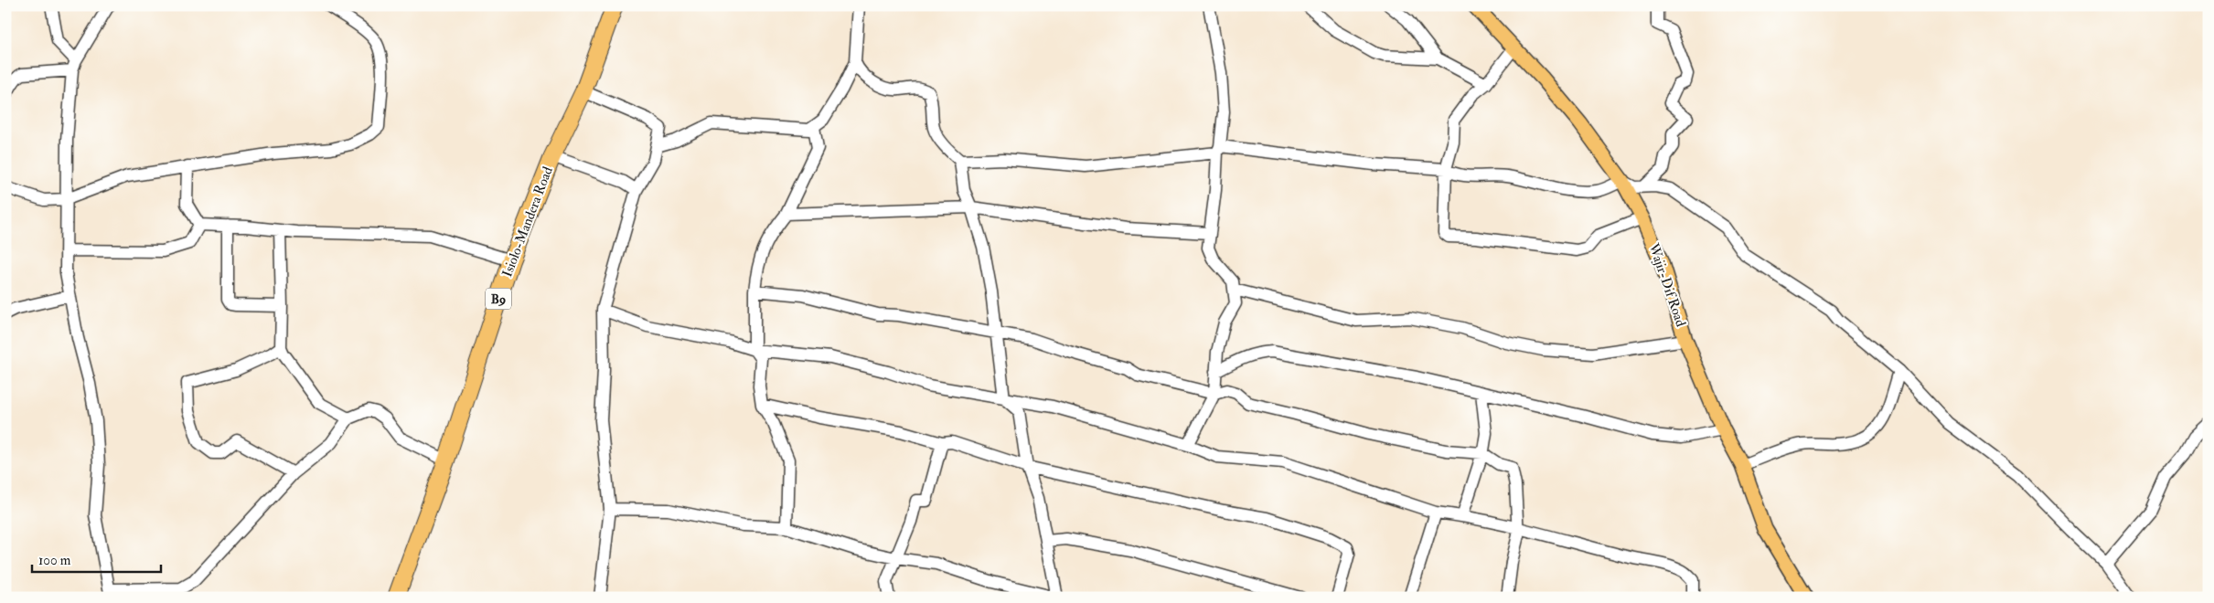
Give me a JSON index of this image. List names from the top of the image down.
{
  "streets": {
    "highway": ["Isiolo-Mandera Road", "B9"],
    "main road": ["Wajir-Dif Road"]
  },
  "scale_bar": "100 m"
}
